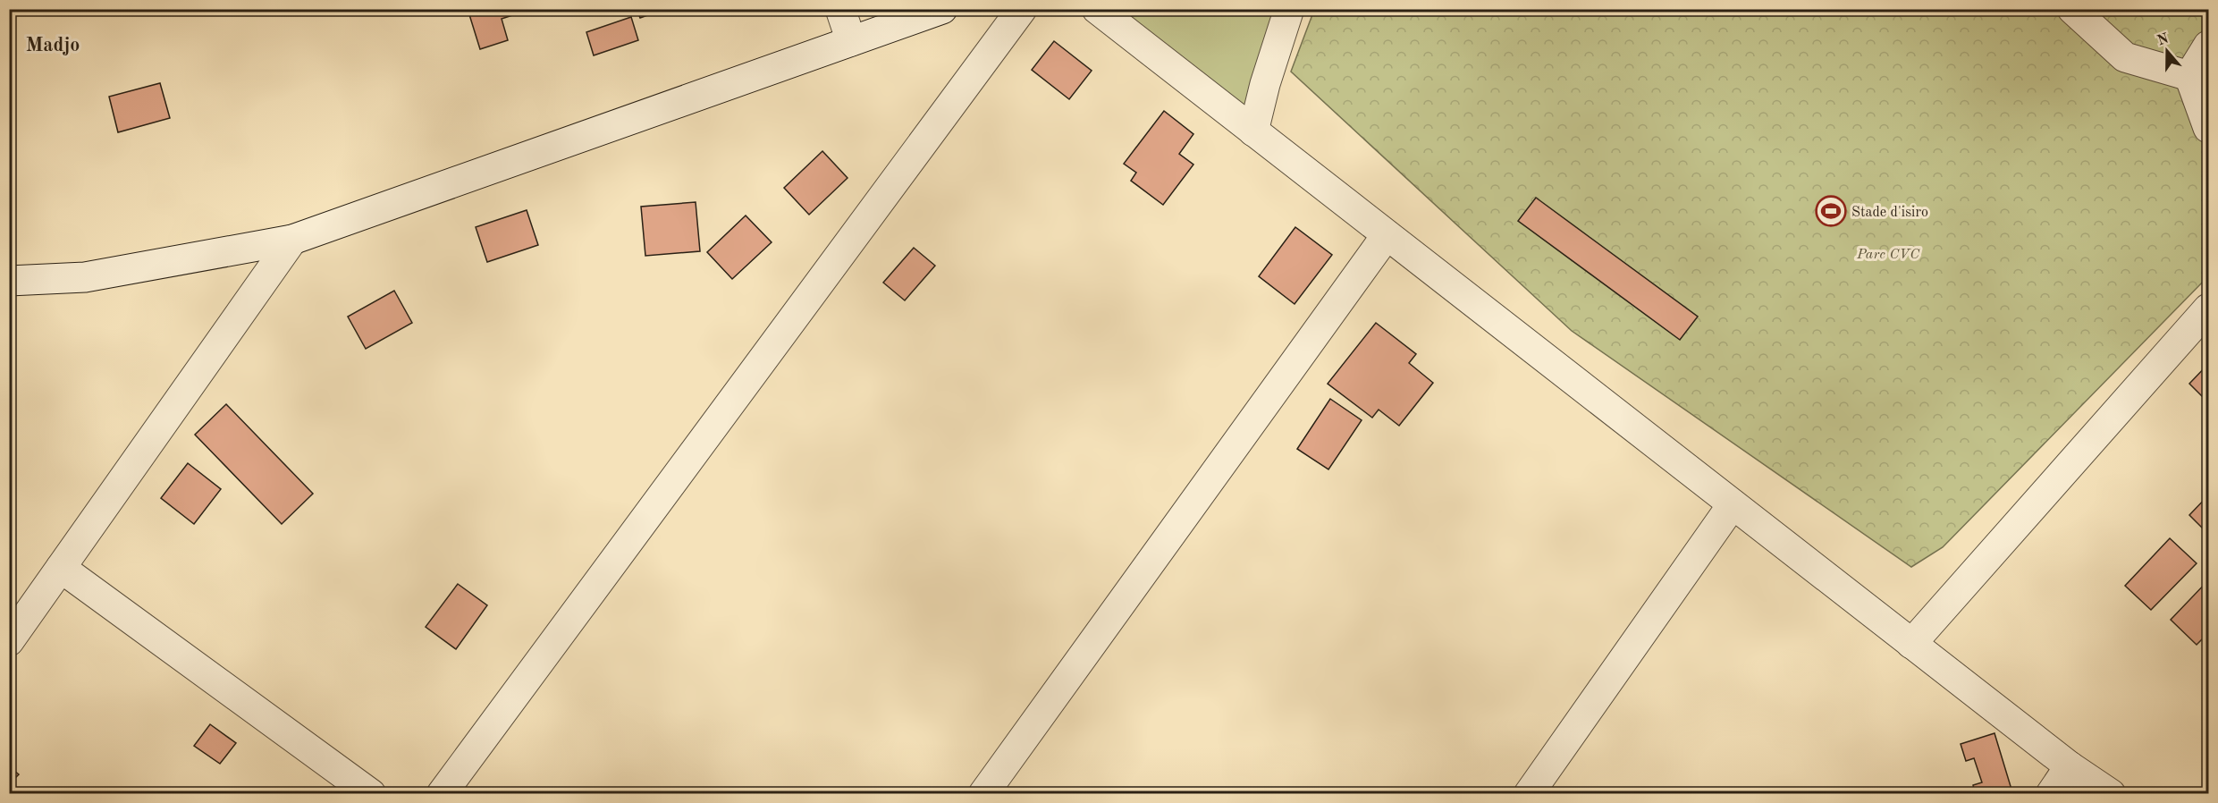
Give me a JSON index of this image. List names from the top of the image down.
{
  "districts": ["Madjo"],
  "parks": ["Parc CVC"],
  "places": {
    "sports": ["Stade d'isiro"]
  },
  "north": "top"
}
